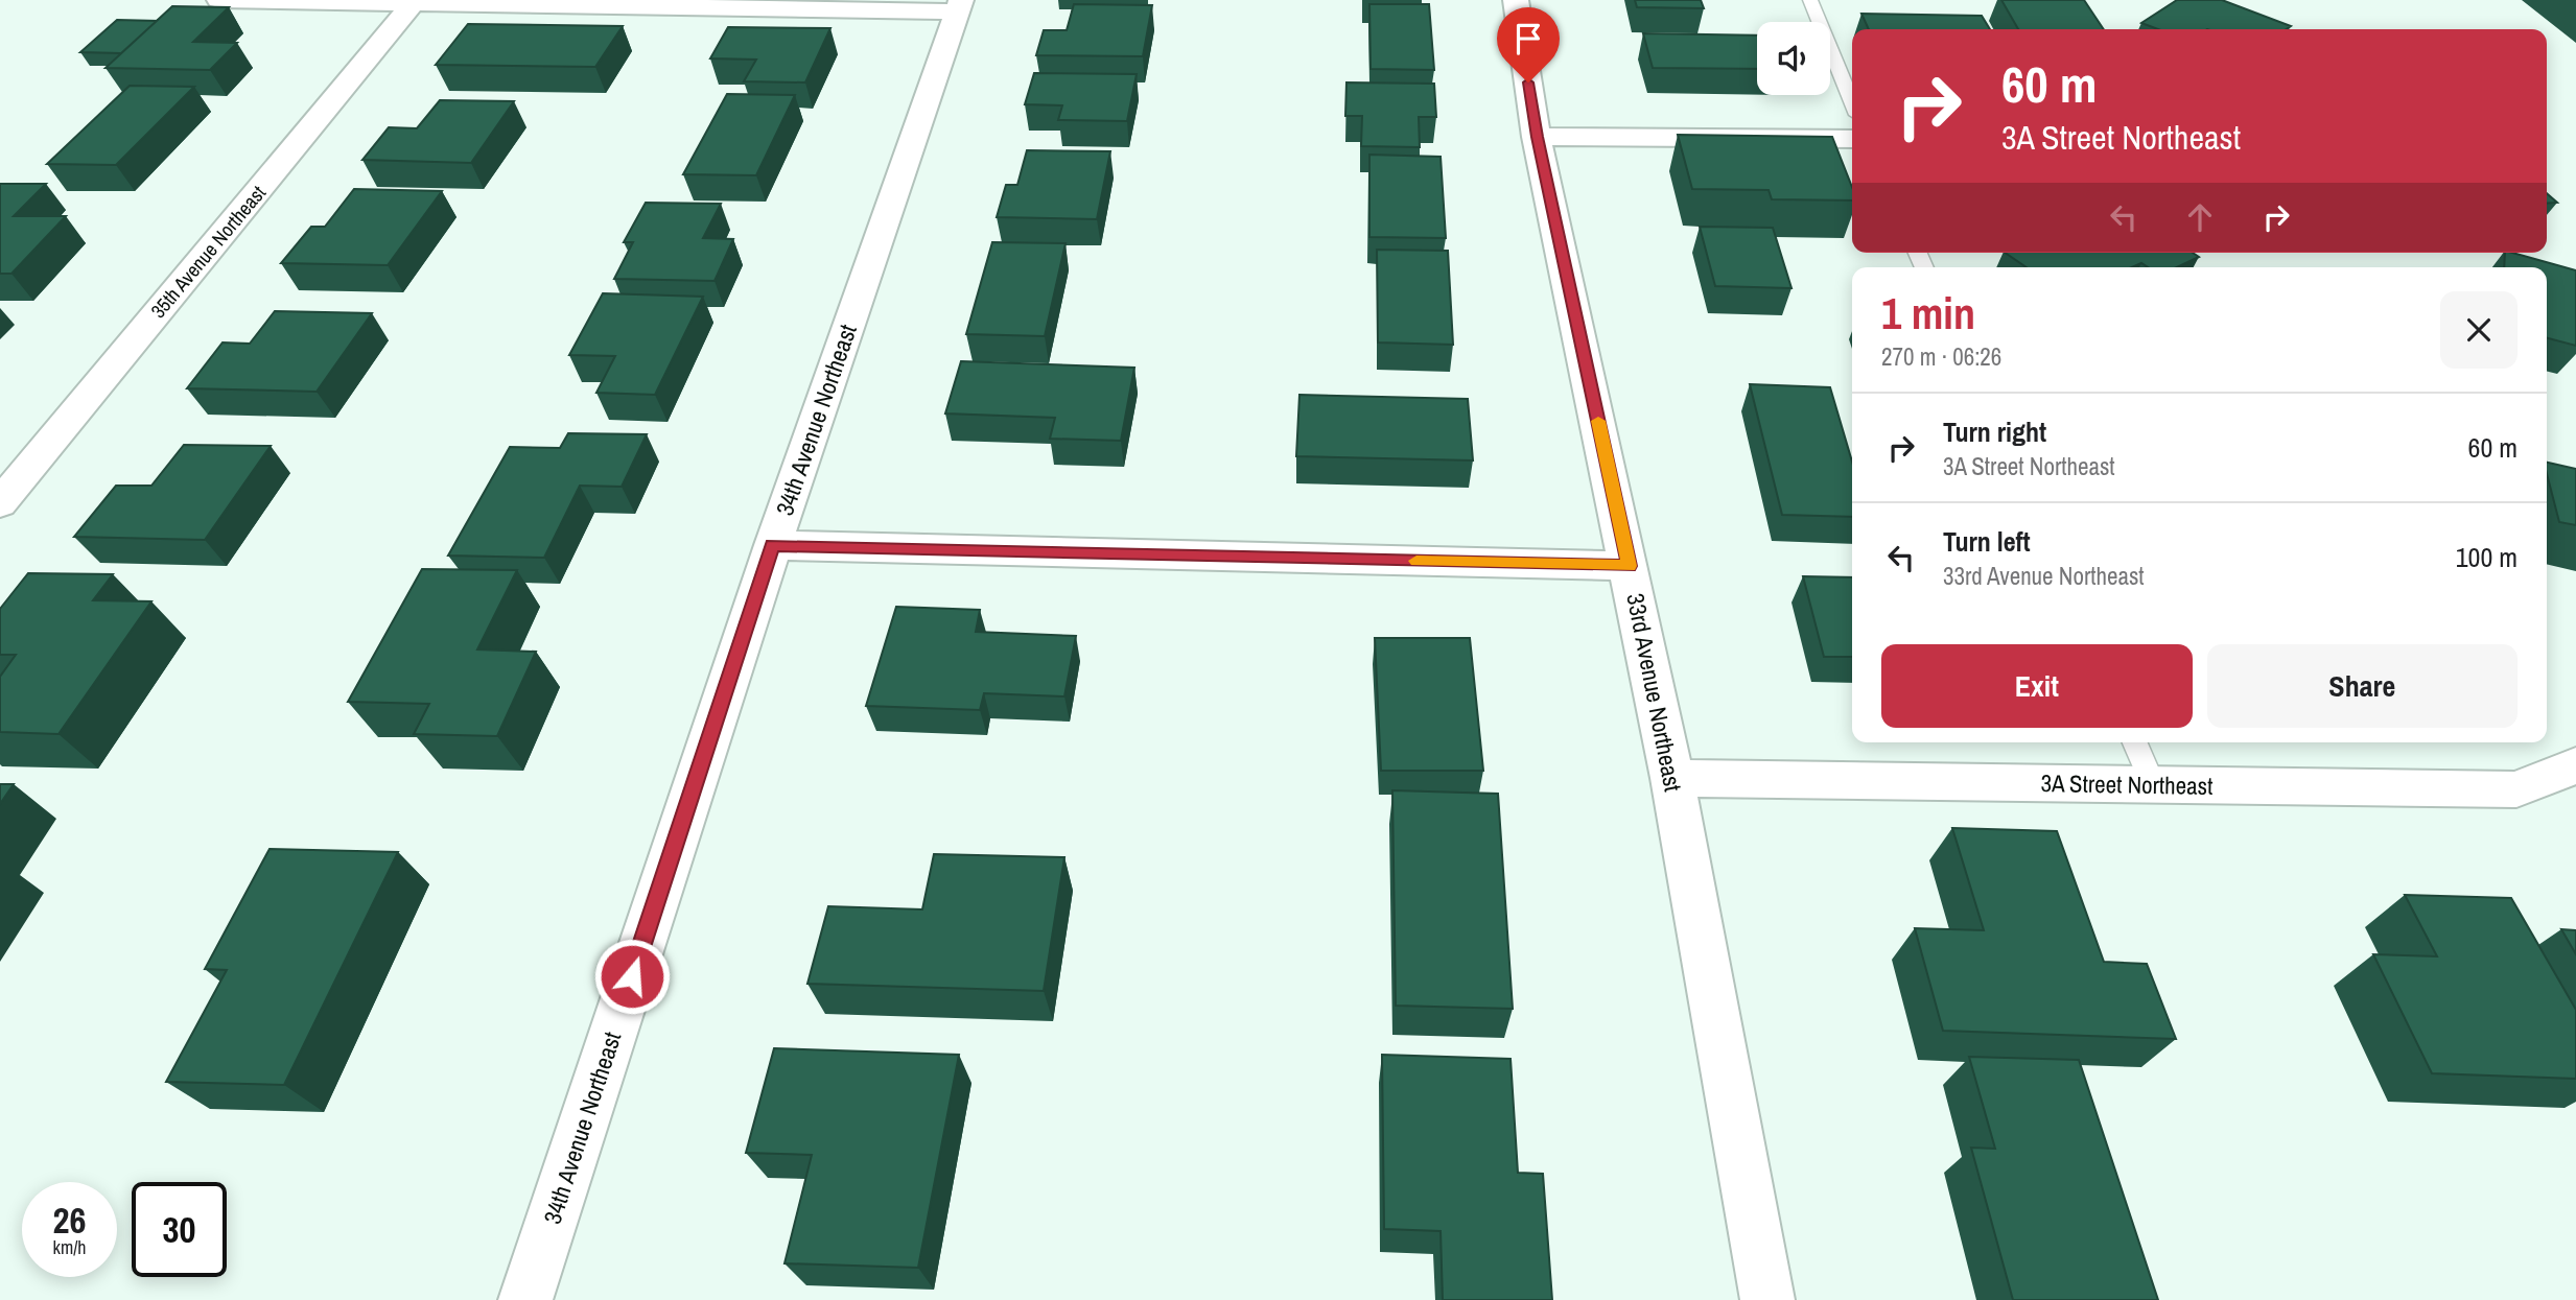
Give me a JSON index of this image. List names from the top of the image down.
{
  "streets": {
    "street": [
      "35th Avenue Northeast",
      "34th Avenue Northeast",
      "33rd Avenue Northeast",
      "3A Street Northeast"
    ]
  },
  "crossings": [
    ["33rd Avenue Northeast", "3A Street Northeast"]
  ],
  "page": {
    "turn": ["60 m", "3A Street Northeast"],
    "heading": ["1 min", "270 m · 06:26"],
    "list": [
      {
        "name": "Turn right",
        "note": "3A Street Northeast",
        "value": "60 m"
      },
      {
        "name": "Turn left",
        "note": "33rd Avenue Northeast",
        "value": "100 m"
      }
    ],
    "buttons": ["Exit", "Share"],
    "speed": "26 km/h",
    "limit": "30"
  }
}
